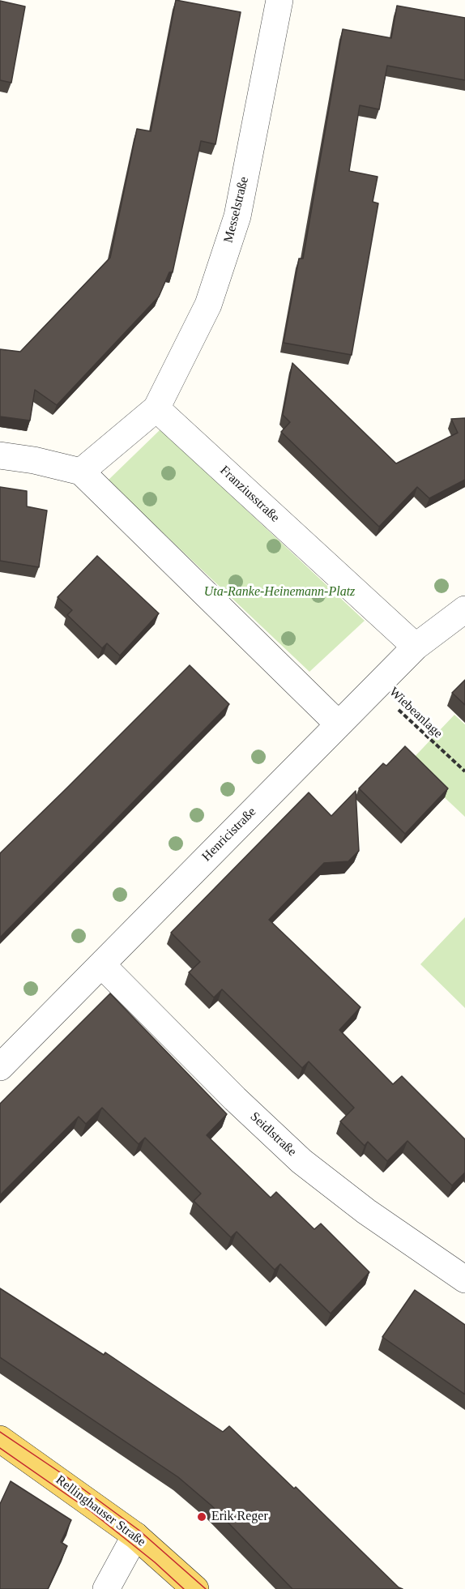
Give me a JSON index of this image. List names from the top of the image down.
{
  "streets": {
    "main road": ["Rellinghauser Straße"],
    "street": [
      "Messelstraße",
      "Franziusstraße",
      "Henricistraße",
      "Seidlstraße"
    ],
    "path": ["Wiebeanlage"]
  },
  "crossings": [
    ["Messelstraße", "Franziusstraße"],
    ["Franziusstraße", "Henricistraße"],
    ["Wiebeanlage", "Henricistraße"],
    ["Henricistraße", "Seidlstraße"]
  ],
  "parks": ["Uta-Ranke-Heinemann-Platz"],
  "places": ["Erik Reger"]
}
